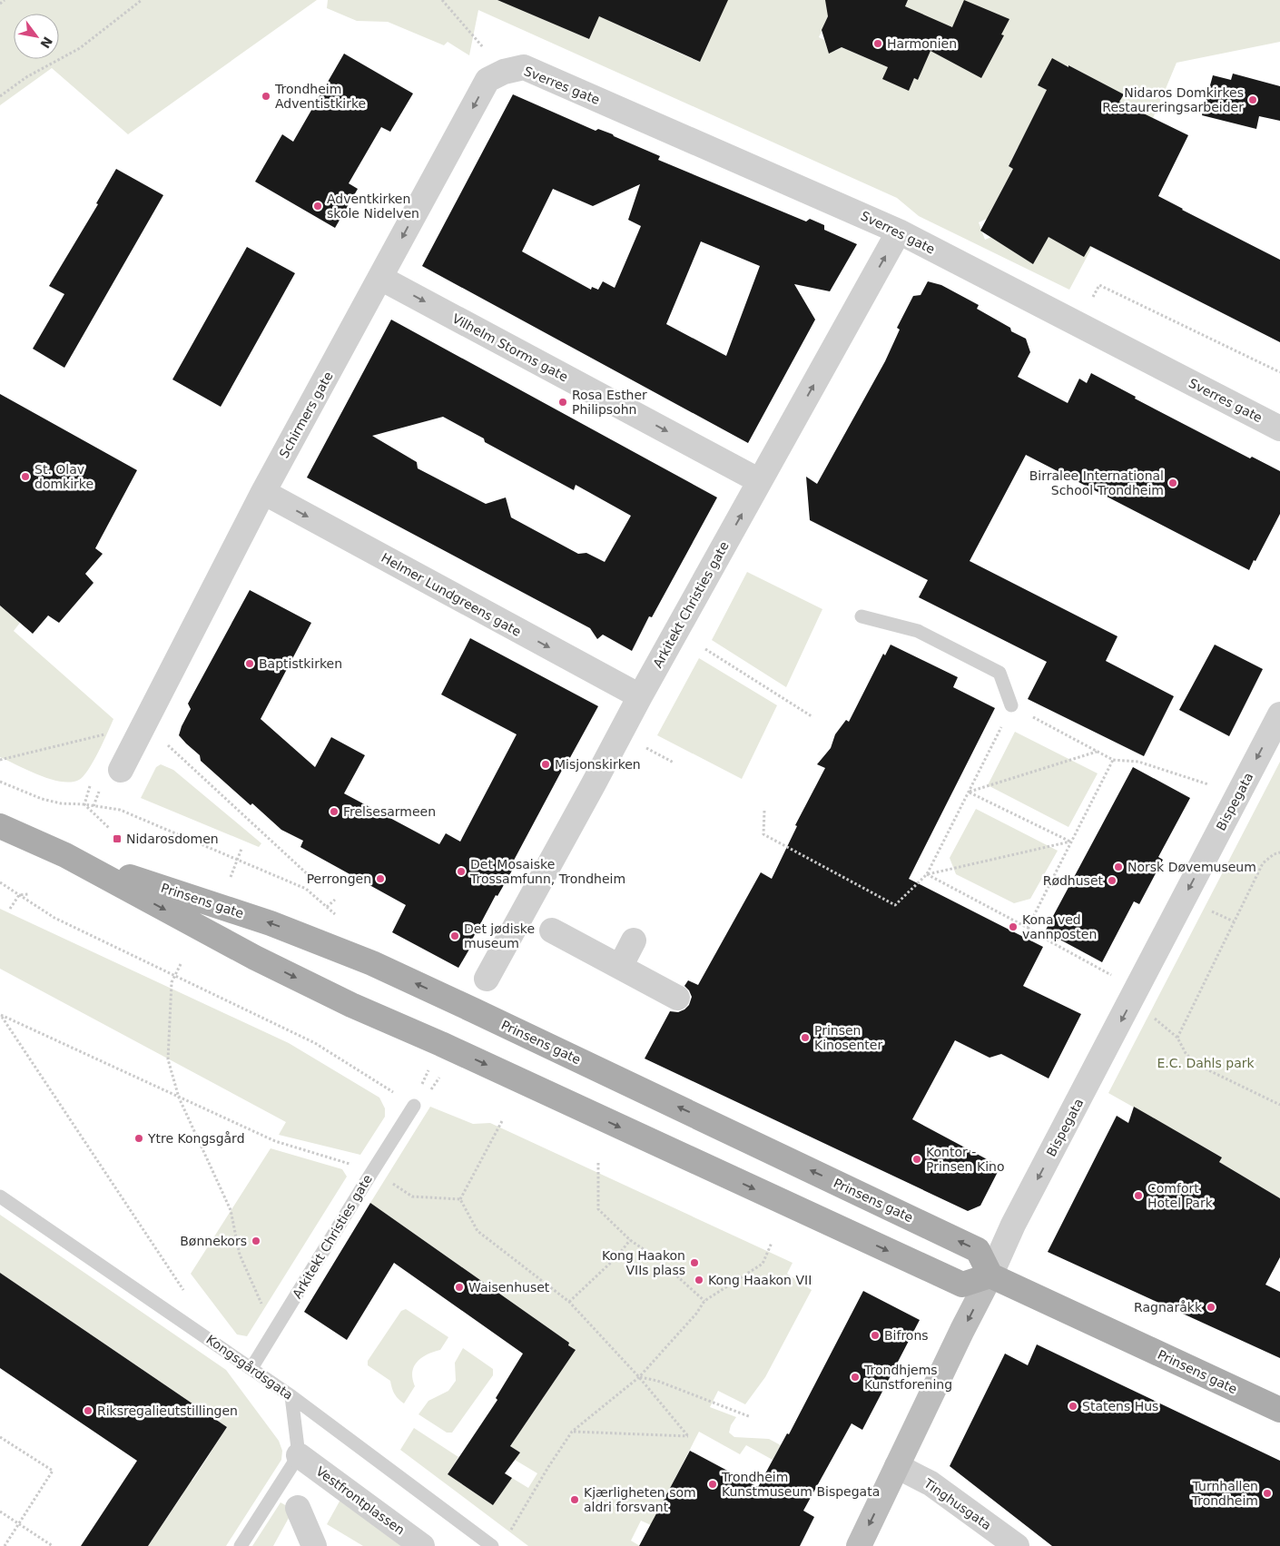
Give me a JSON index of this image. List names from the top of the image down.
{
  "streets": {
    "main road": ["Prinsens gate"],
    "street": [
      "Sverres gate",
      "Vilhelm Storms gate",
      "Schirmers gate",
      "Helmer Lundgreens gate",
      "Arkitekt Christies gate",
      "Bispegata",
      "Vestfrontplassen",
      "Tinghusgata"
    ],
    "lane": ["Kongsgårdsgata"]
  },
  "crossings": [
    ["Sverres gate", "Schirmers gate"],
    ["Sverres gate", "Arkitekt Christies gate"],
    ["Vilhelm Storms gate", "Schirmers gate"],
    ["Vilhelm Storms gate", "Arkitekt Christies gate"],
    ["Schirmers gate", "Helmer Lundgreens gate"],
    ["Helmer Lundgreens gate", "Arkitekt Christies gate"],
    ["Arkitekt Christies gate", "Kongsgårdsgata"],
    ["Bispegata", "Prinsens gate"],
    ["Bispegata", "Tinghusgata"]
  ],
  "one_way": [
    "Vilhelm Storms gate",
    "Helmer Lundgreens gate",
    "Arkitekt Christies gate",
    "Bispegata"
  ],
  "parks": ["E.C. Dahls park"],
  "places": {
    "other": [
      "Harmonien",
      "Trondheim Adventistkirke",
      "Nidaros Domkirkes Restaureringsarbeider",
      "Adventkirken skole Nidelven",
      "Rosa Esther Philipsohn",
      "St. Olav domkirke",
      "Birralee International School Trondheim",
      "Baptistkirken",
      "Misjonskirken",
      "Frelsesarmeen",
      "Norsk Døvemuseum",
      "Det Mosaiske Trossamfunn, Trondheim",
      "Perrongen",
      "Rødhuset",
      "Kona ved vannposten",
      "Det jødiske museum",
      "Prinsen Kinosenter",
      "Ytre Kongsgård",
      "Kontor - Prinsen Kino",
      "Comfort Hotel Park",
      "Bønnekors",
      "Kong Haakon VIIs plass",
      "Kong Haakon VII",
      "Waisenhuset",
      "Ragnaråkk",
      "Bifrons",
      "Trondhjems Kunstforening",
      "Statens Hus",
      "Riksregalieutstillingen",
      "Trondheim Kunstmuseum Bispegata",
      "Turnhallen Trondheim",
      "Kjærligheten som aldri forsvant"
    ],
    "transit": ["Nidarosdomen"]
  },
  "north": "bottom right"
}
